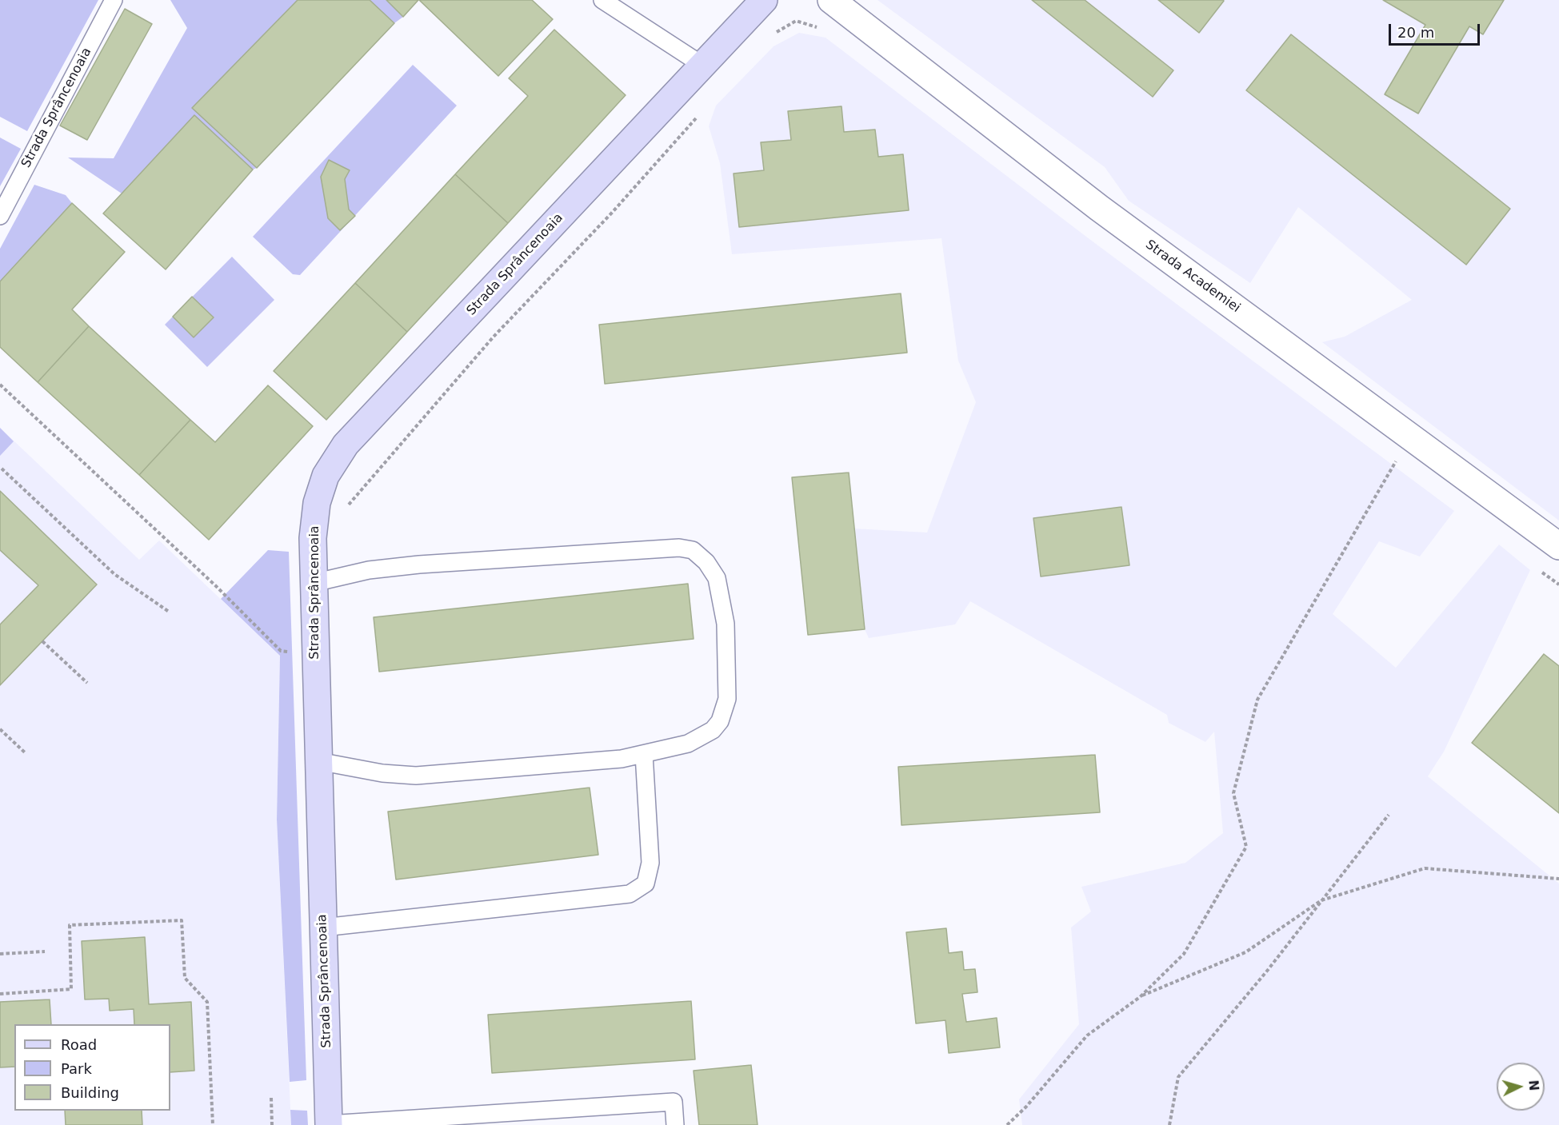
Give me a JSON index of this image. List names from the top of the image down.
{
  "streets": {
    "street": ["Strada Sprâncenoaia", "Strada Academiei"]
  },
  "legend": ["Road", "Park", "Building"],
  "scale_bar": "20 m",
  "north": "right"
}
